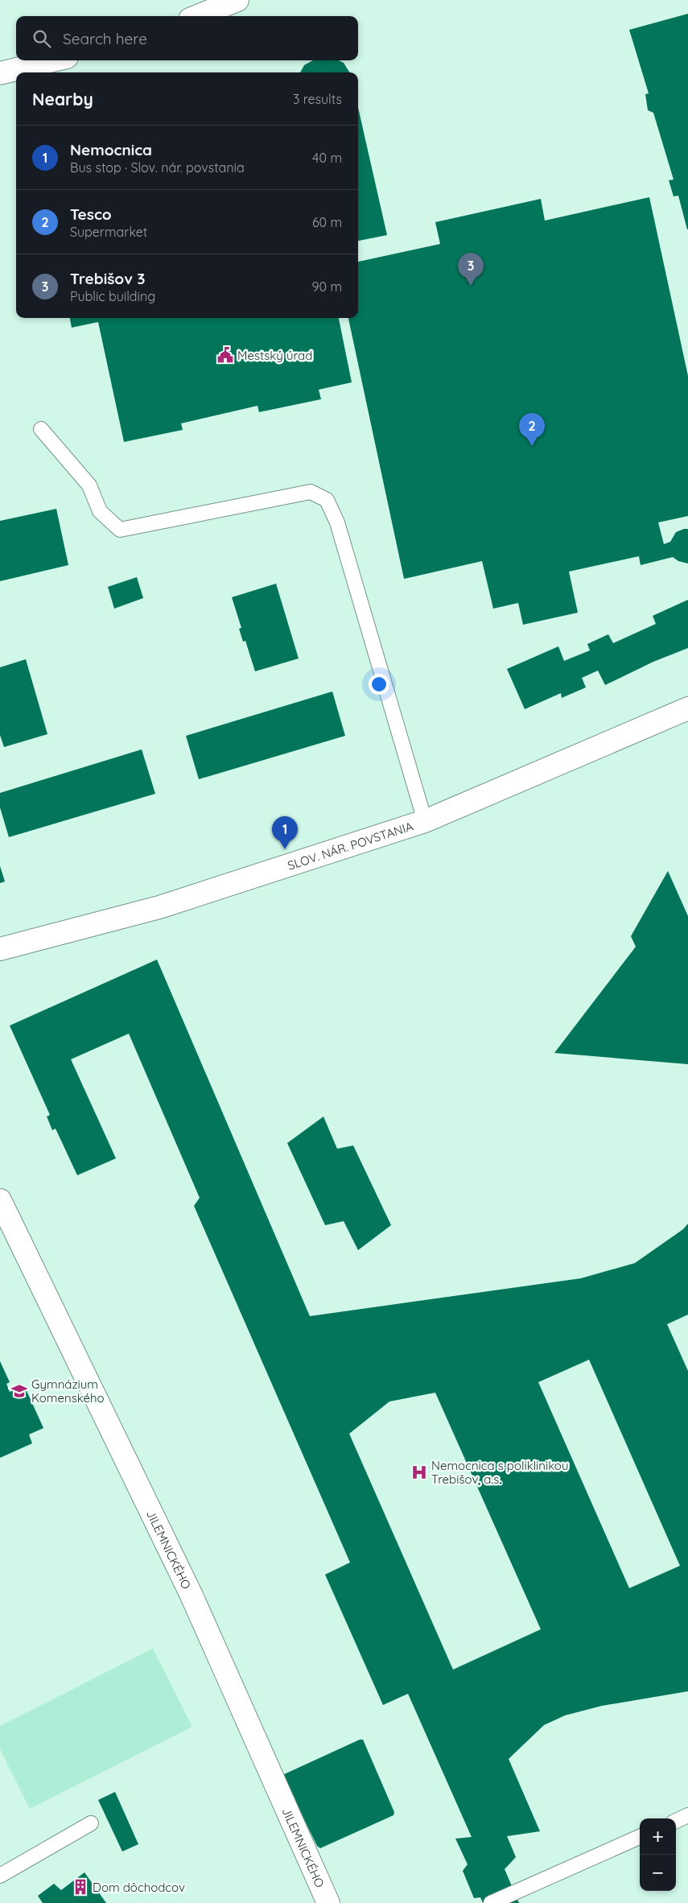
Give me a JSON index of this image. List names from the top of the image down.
{
  "streets": {
    "street": ["SLOV. NÁR. POVSTANIA", "JILEMNICKÉHO"]
  },
  "places": {
    "public building": ["Mestský úrad"],
    "school or university": ["Gymnázium Komenského"],
    "hospital": ["Nemocnica s poliklinikou Trebišov, a.s."],
    "building": ["Dom dôchodcov"]
  },
  "page": {
    "search": "Search here",
    "heading": ["Nearby", "3 results"],
    "list": [
      {
        "mark": "1",
        "name": "Nemocnica",
        "note": "Bus stop · Slov. nár. povstania",
        "value": "40 m"
      },
      {
        "mark": "2",
        "name": "Tesco",
        "note": "Supermarket",
        "value": "60 m"
      },
      {
        "mark": "3",
        "name": "Trebišov 3",
        "note": "Public building",
        "value": "90 m"
      }
    ],
    "pins": ["3", "2", "1"],
    "map_buttons": ["+", "−"]
  }
}
